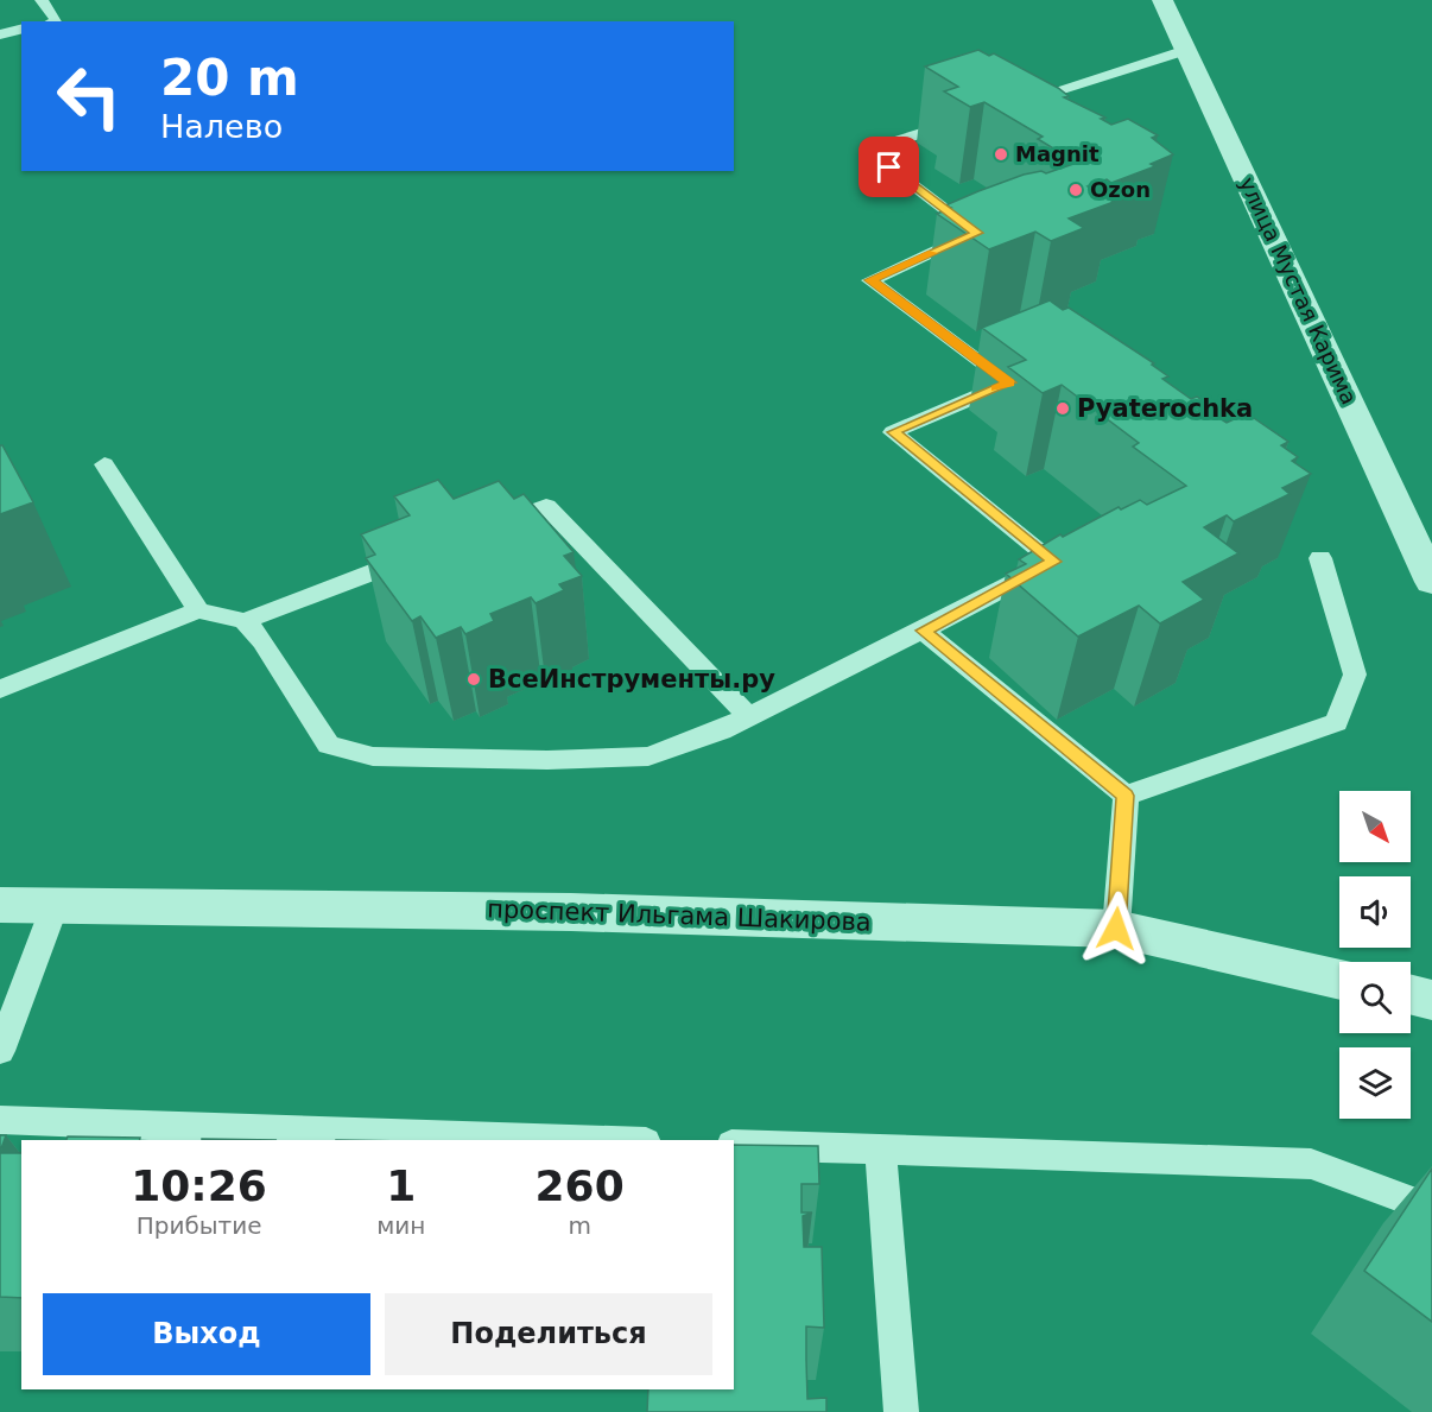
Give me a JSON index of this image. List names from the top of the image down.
{
  "streets": {
    "street": ["улица Мустая Карима", "проспект Ильгама Шакирова"]
  },
  "places": [
    "Magnit",
    "Ozon",
    "Pyaterochka",
    "ВсеИнструменты.ру"
  ],
  "north": "bottom right",
  "page": {
    "turn": ["20 m", "Налево"],
    "eta": [
      "10:26",
      "Прибытие",
      "1",
      "мин",
      "260",
      "m"
    ],
    "buttons": ["Выход", "Поделиться"]
  }
}
